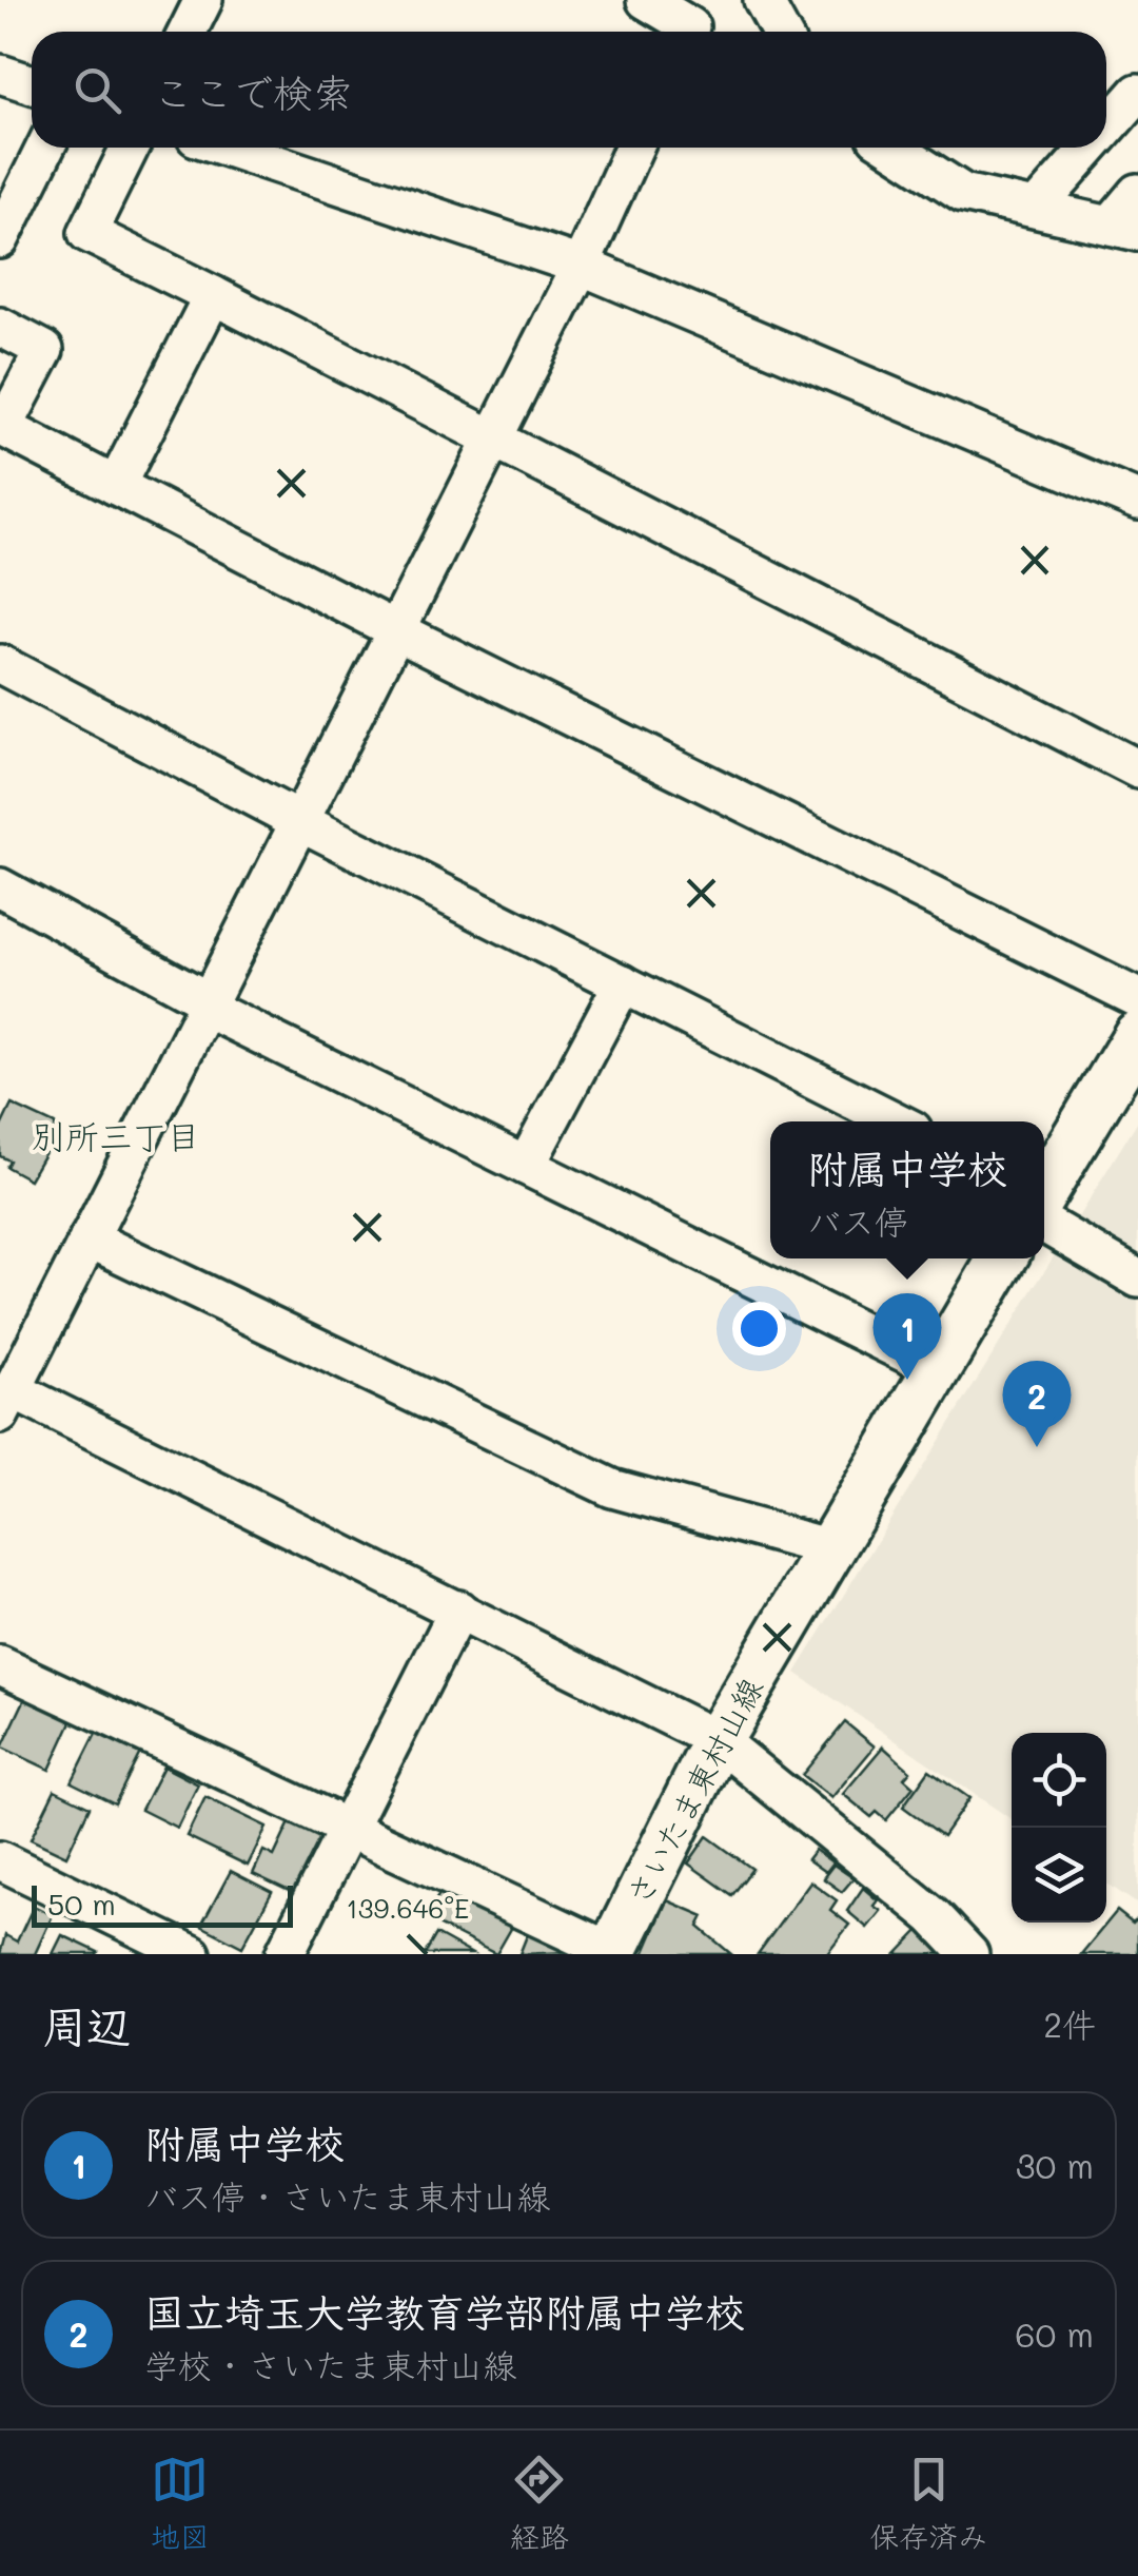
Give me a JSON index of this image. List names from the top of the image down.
{
  "streets": {
    "main road": ["さいたま東村山線"]
  },
  "districts": ["別所三丁目"],
  "scale_bar": "50 m",
  "page": {
    "search": "ここで検索",
    "popup": ["附属中学校", "バス停"],
    "pins": ["1", "2"],
    "scale": "50 m",
    "heading": ["周辺", "2件"],
    "list": [
      {
        "mark": "1",
        "name": "附属中学校",
        "note": "バス停 · さいたま東村山線",
        "value": "30 m"
      },
      {
        "mark": "2",
        "name": "国立埼玉大学教育学部附属中学校",
        "note": "学校 · さいたま東村山線",
        "value": "60 m"
      }
    ],
    "nav": ["地図", "経路", "保存済み"]
  },
  "coordinates": ["139.646°E"]
}
